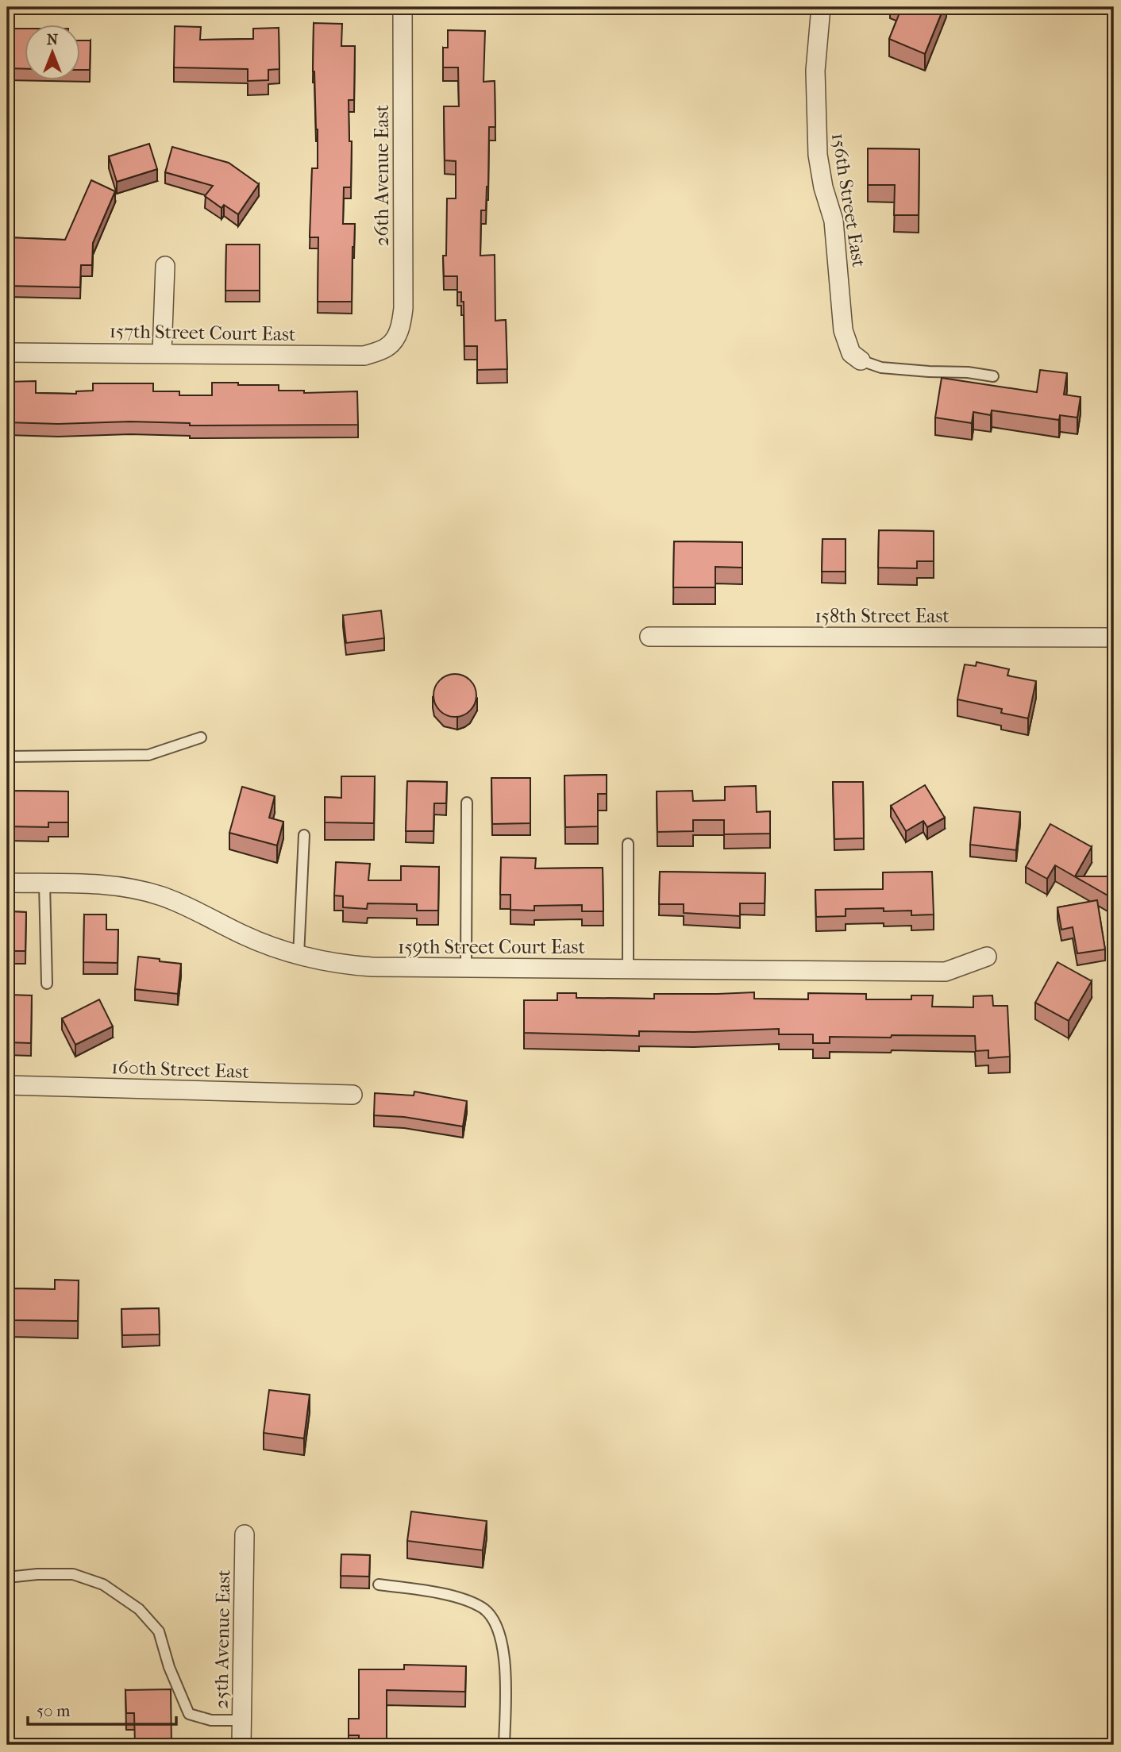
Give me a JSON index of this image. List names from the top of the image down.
{
  "streets": {
    "street": [
      "26th Avenue East",
      "156th Street East",
      "157th Street Court East",
      "158th Street East",
      "159th Street Court East",
      "160th Street East",
      "25th Avenue East"
    ]
  },
  "crossings": [
    ["26th Avenue East", "157th Street Court East"]
  ],
  "scale_bar": "50 m",
  "north": "top"
}
